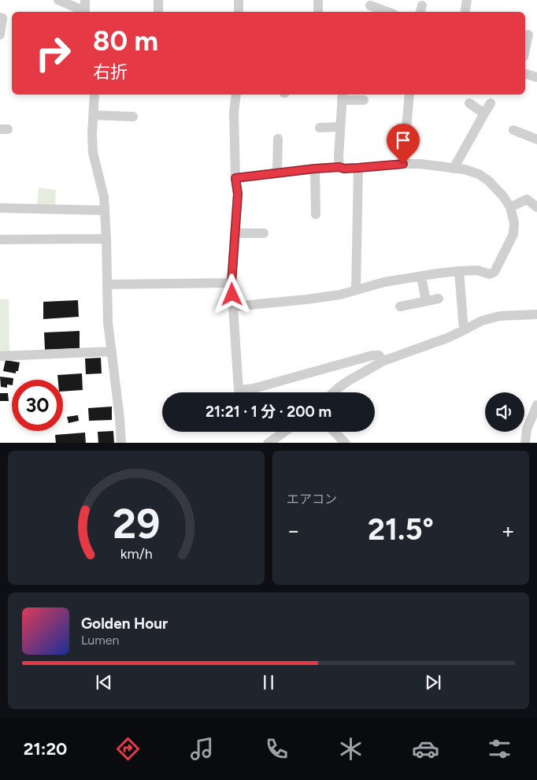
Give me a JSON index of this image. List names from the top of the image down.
{
  "page": {
    "turn": ["80 m", "右折"],
    "limit": "30",
    "trip": "21:21 · 1 分 · 200 m",
    "tile": "エアコン",
    "heat": ["−", "21.5°", "+"],
    "song": ["Golden Hour", "Lumen"],
    "tabs": "21:20",
    "gauge": ["29", "km/h"]
  }
}
